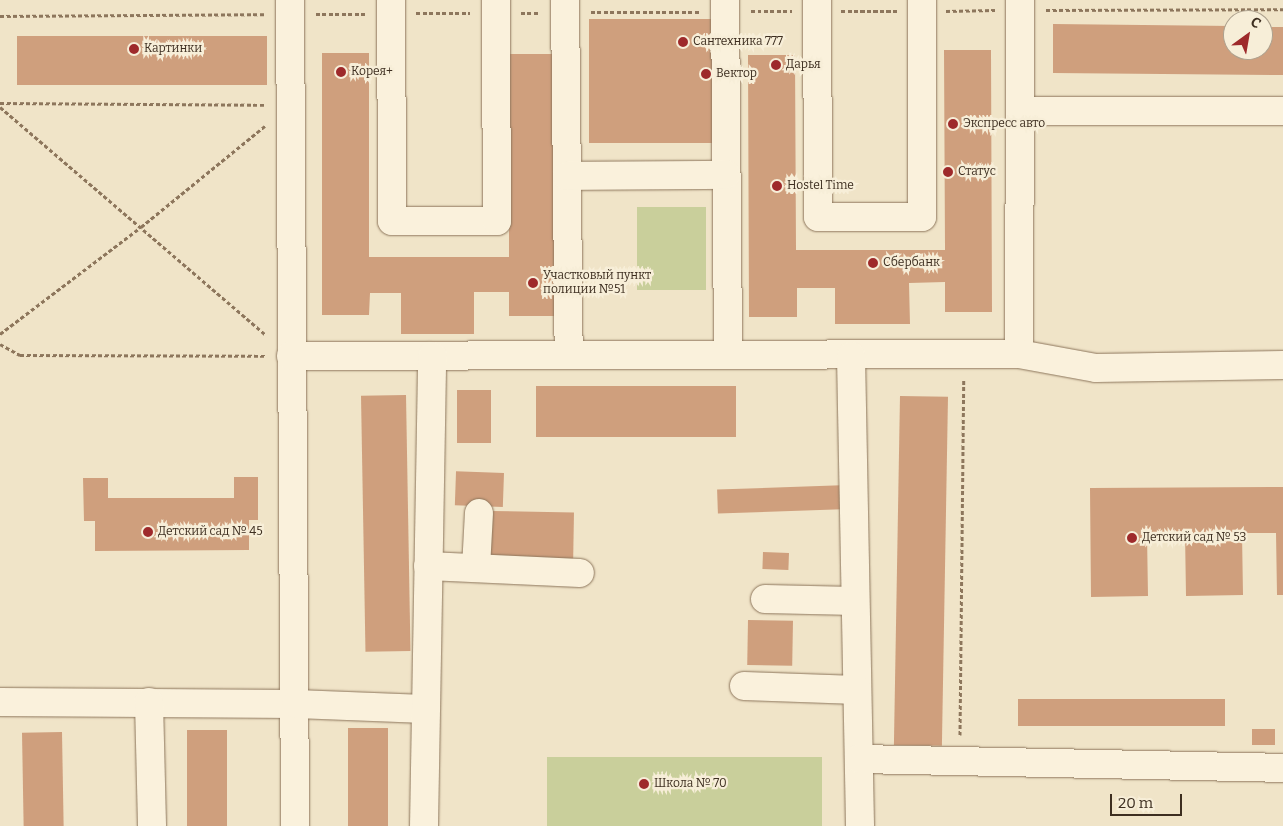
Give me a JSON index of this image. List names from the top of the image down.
{
  "places": [
    "Сантехника 777",
    "Картинки",
    "Дарья",
    "Корея+",
    "Вектор",
    "Экспресс авто",
    "Статус",
    "Hostel Time",
    "Сбербанк",
    "Участковый пункт полиции №51",
    "Детский сад № 45",
    "Детский сад № 53",
    "Школа № 70"
  ],
  "scale_bar": "20 m",
  "north": "top right"
}
